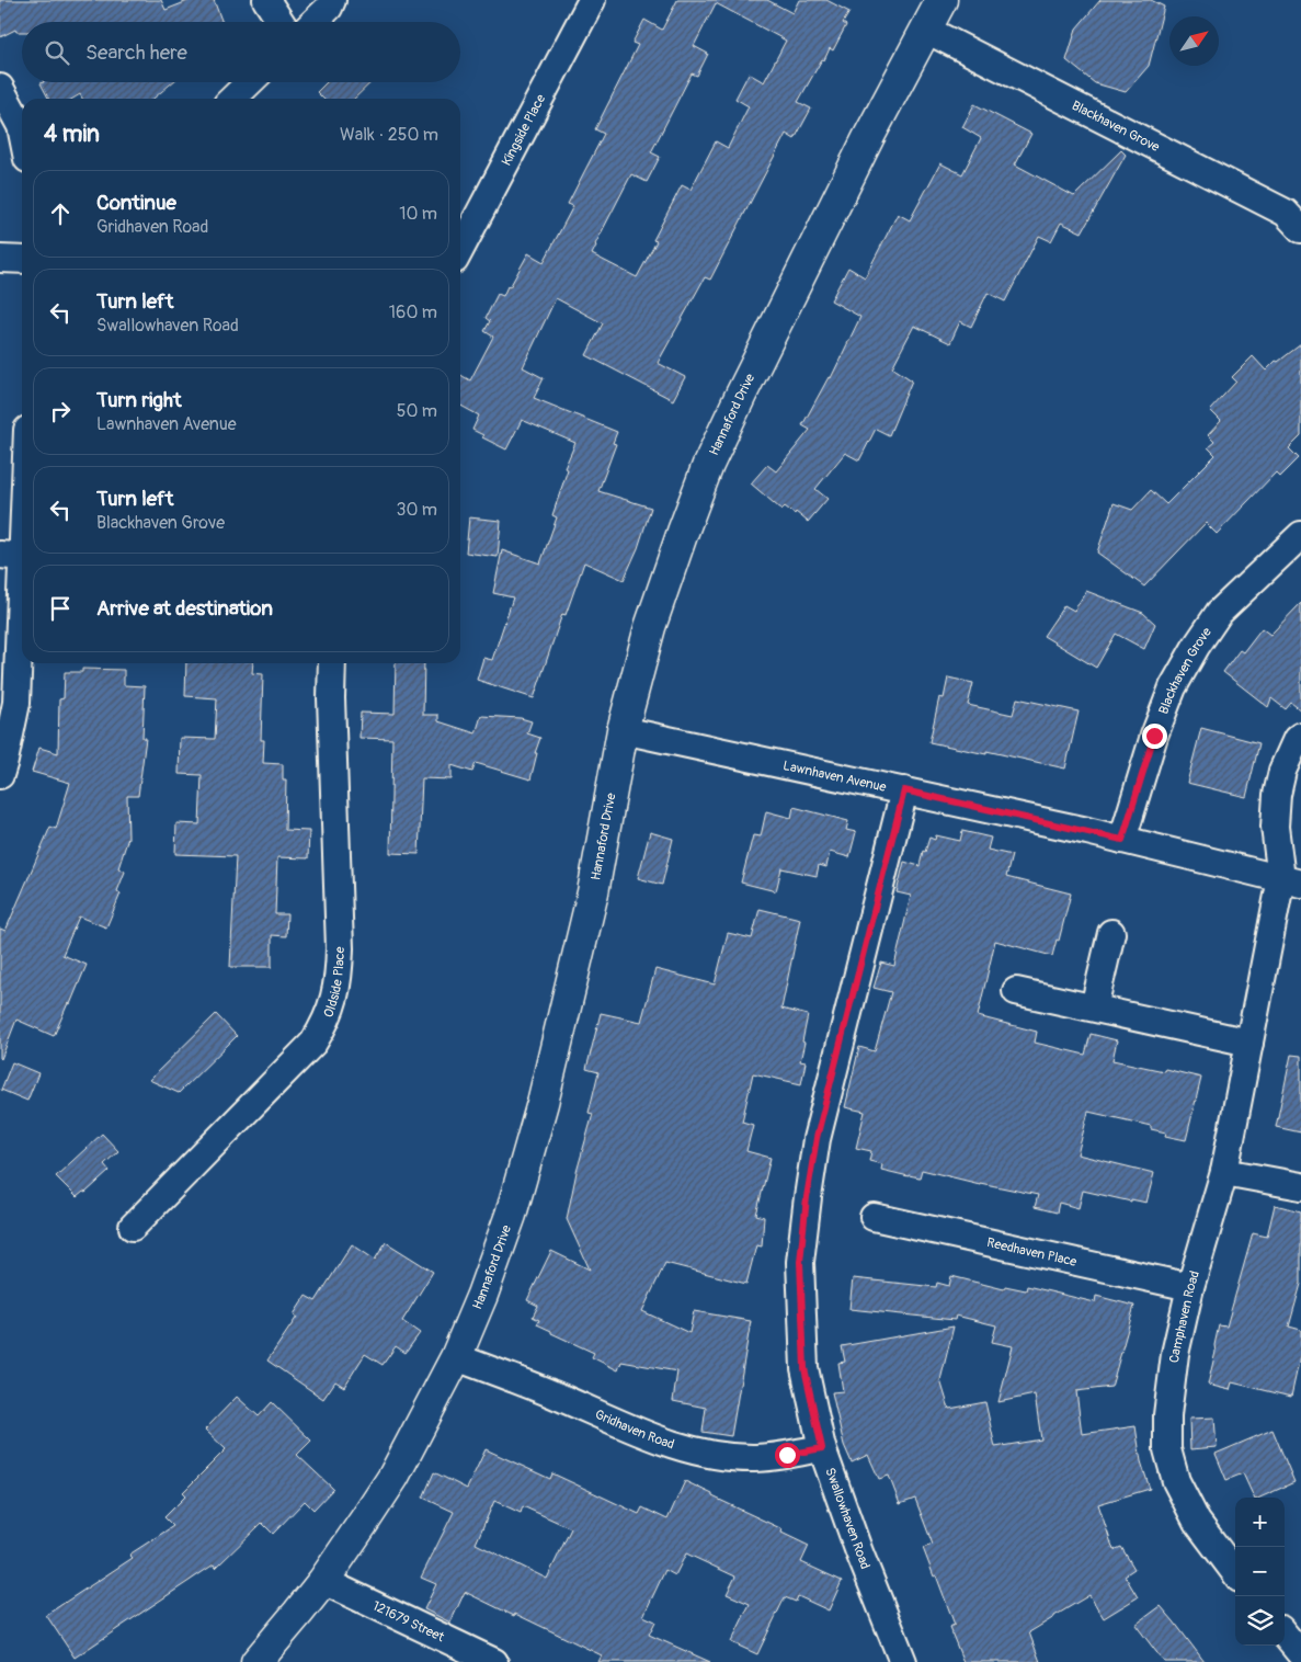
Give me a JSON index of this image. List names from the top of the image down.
{
  "streets": {
    "street": [
      "Blackhaven Grove",
      "Kingside Place",
      "Hannaford Drive",
      "Lawnhaven Avenue",
      "Oldside Place",
      "Reedhaven Place",
      "Camphaven Road",
      "Gridhaven Road",
      "Swallowhaven Road",
      "121679 Street"
    ]
  },
  "crossings": [
    ["Blackhaven Grove", "Hannaford Drive"],
    ["Blackhaven Grove", "Lawnhaven Avenue"],
    ["Hannaford Drive", "Lawnhaven Avenue"],
    ["Hannaford Drive", "Gridhaven Road"],
    ["Hannaford Drive", "121679 Street"],
    ["Lawnhaven Avenue", "Camphaven Road"],
    ["Lawnhaven Avenue", "Swallowhaven Road"],
    ["Reedhaven Place", "Camphaven Road"],
    ["Gridhaven Road", "Swallowhaven Road"]
  ],
  "north": "top right",
  "page": {
    "search": "Search here",
    "heading": ["4 min", "Walk · 250 m"],
    "list": [
      ["Continue", "Gridhaven Road", "10 m"],
      ["Turn left", "Swallowhaven Road", "160 m"],
      ["Turn right", "Lawnhaven Avenue", "50 m"],
      ["Turn left", "Blackhaven Grove", "30 m"],
      "Arrive at destination"
    ],
    "map_buttons": ["+", "−"]
  }
}
